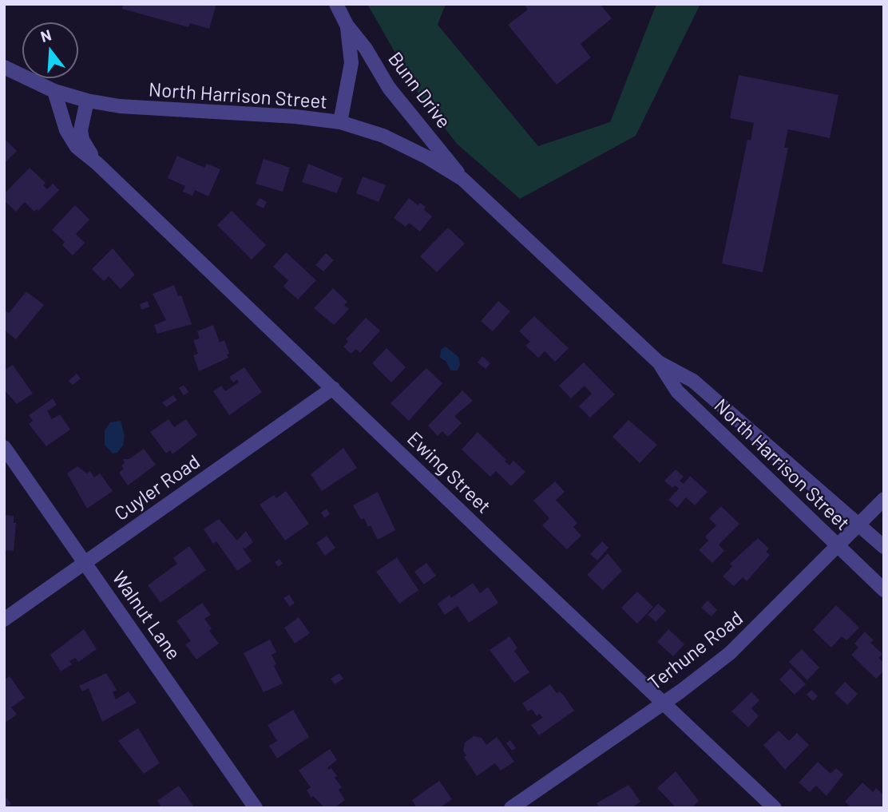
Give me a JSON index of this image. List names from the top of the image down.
{
  "streets": {
    "street": [
      "Bunn Drive",
      "North Harrison Street",
      "Ewing Street",
      "Cuyler Road",
      "Walnut Lane",
      "Terhune Road"
    ]
  },
  "crossings": [
    ["Bunn Drive", "North Harrison Street"],
    ["North Harrison Street", "Ewing Street"],
    ["North Harrison Street", "Terhune Road"],
    ["Ewing Street", "Cuyler Road"],
    ["Ewing Street", "Terhune Road"],
    ["Cuyler Road", "Walnut Lane"]
  ],
  "north": "top"
}
